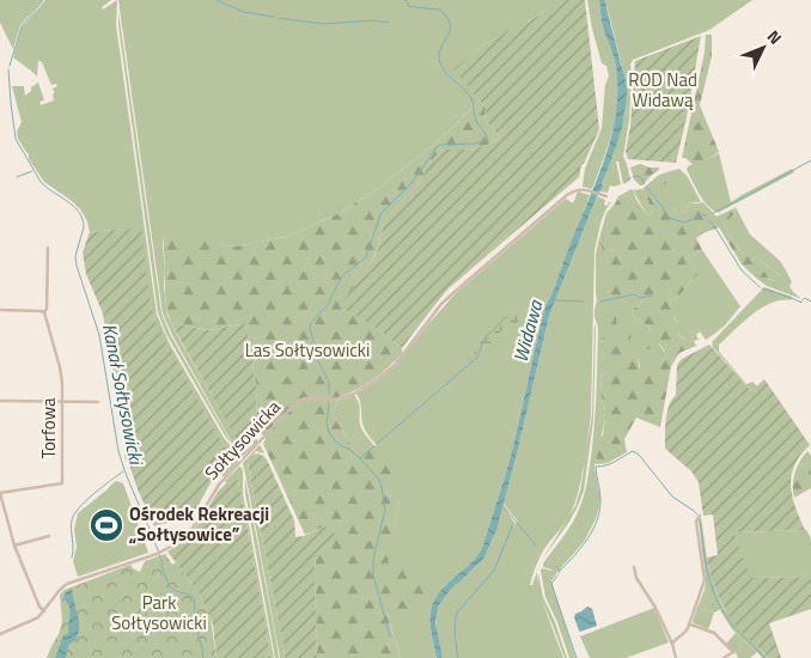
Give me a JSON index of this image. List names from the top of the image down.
{
  "streets": {
    "street": ["Torfowa", "Sołtysowicka"]
  },
  "water": ["Widawa", "Kanał Sołtysowicki"],
  "parks": ["ROD Nad Widawą", "Las Sołtysowicki", "Park Sołtysowicki"],
  "places": {
    "sports": ["Ośrodek Rekreacji „Sołtysowice”"]
  },
  "north": "top right"
}
